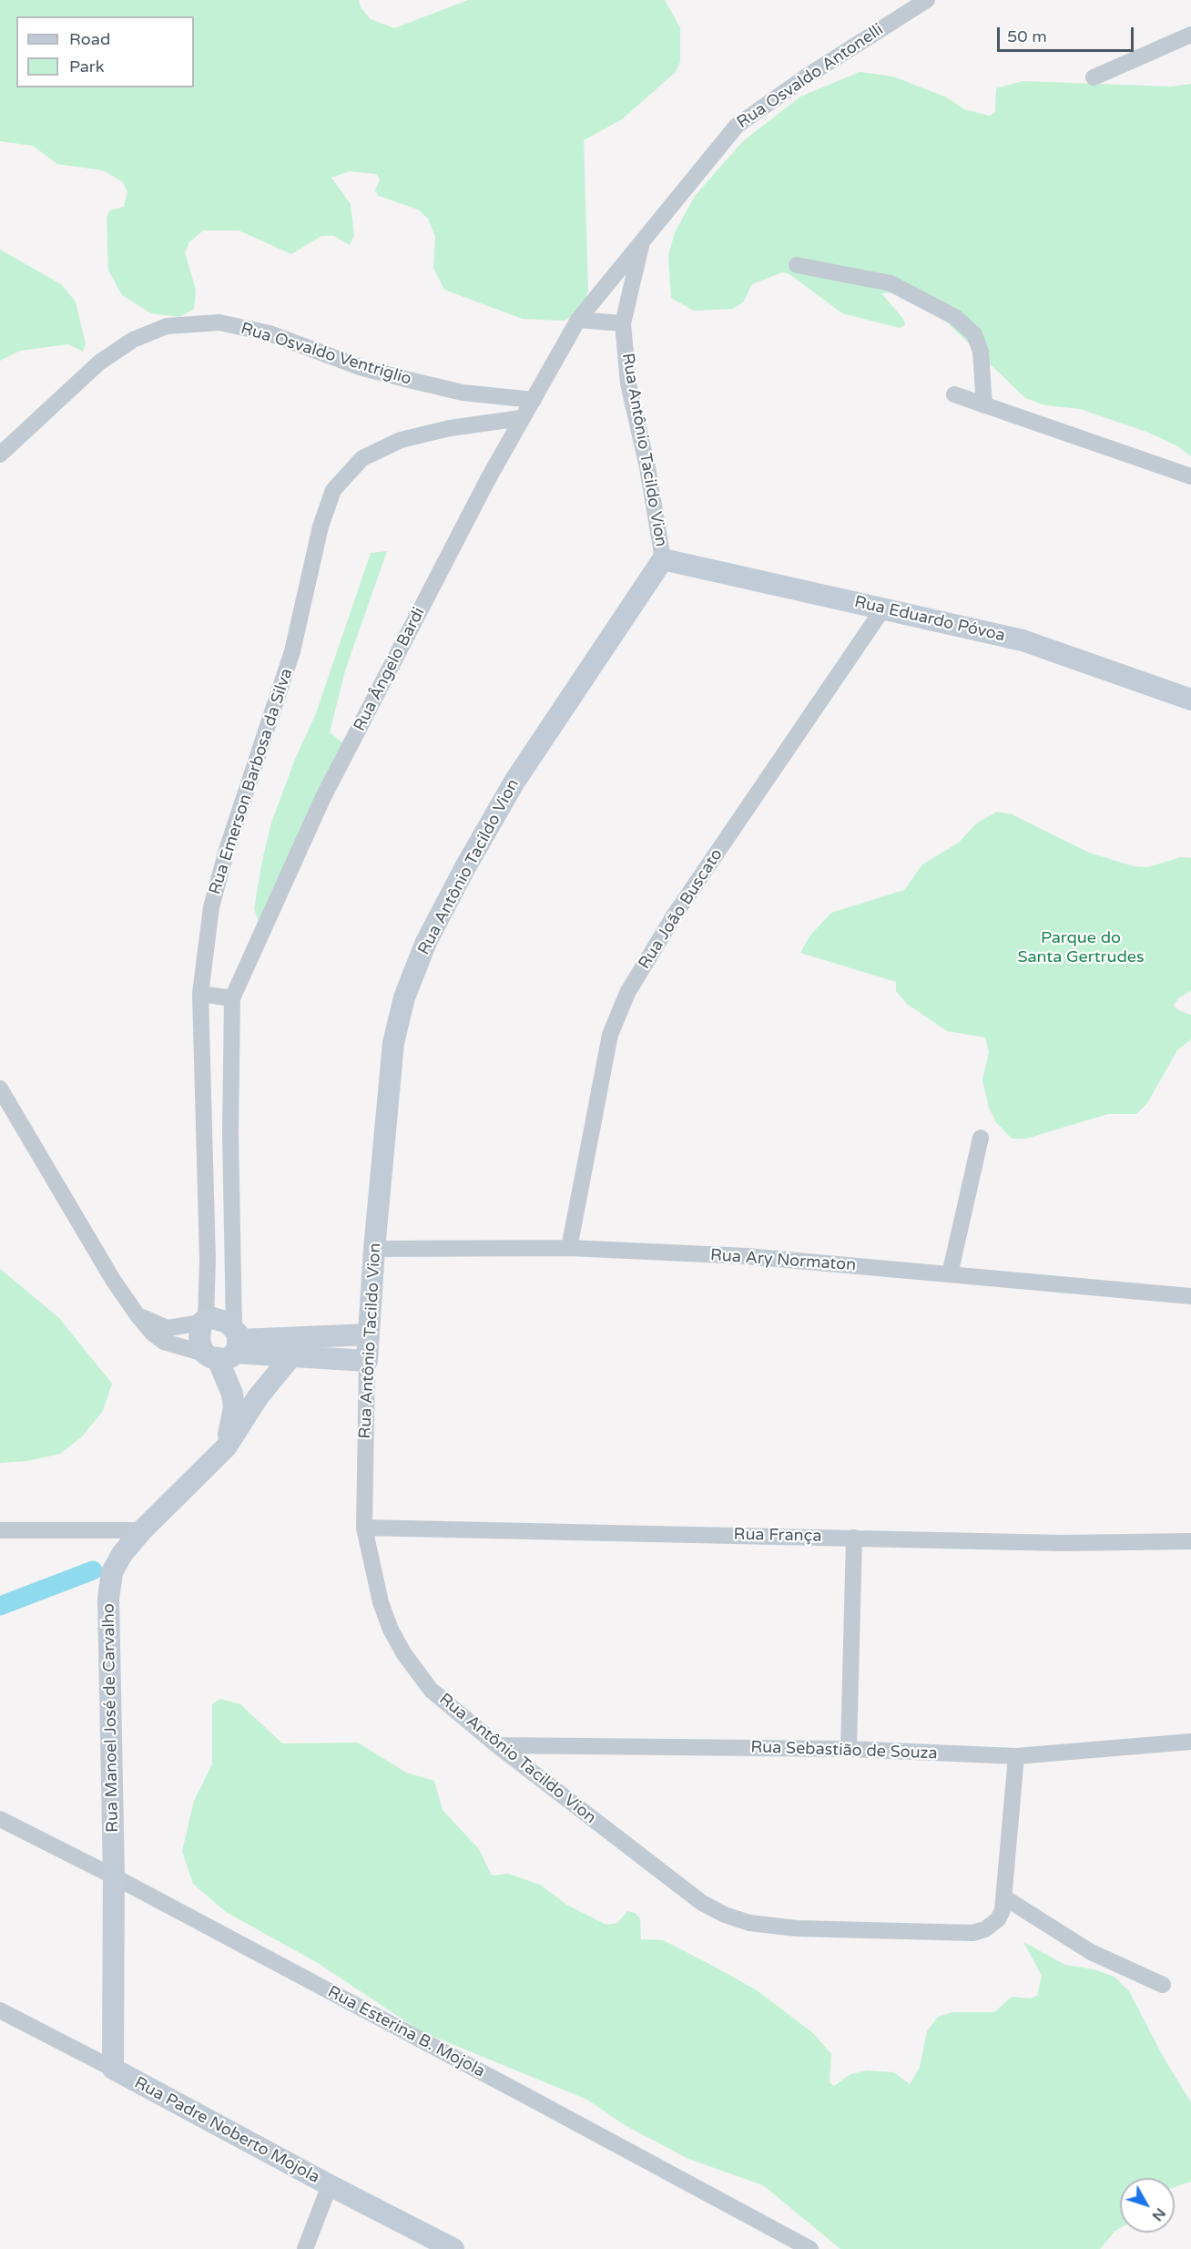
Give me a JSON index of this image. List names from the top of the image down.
{
  "streets": {
    "street": [
      "Rua Osvaldo Antonelli",
      "Rua Osvaldo Ventriglio",
      "Rua Antônio Tacildo Vion",
      "Rua Eduardo Póvoa",
      "Rua Ângelo Bardi",
      "Rua Emerson Barbosa da Silva",
      "Rua João Buscato",
      "Rua Ary Normaton",
      "Rua França",
      "Rua Manoel José de Carvalho",
      "Rua Sebastião de Souza",
      "Rua Esterina B. Mojola",
      "Rua Padre Noberto Mojola"
    ]
  },
  "crossings": [
    ["Rua Osvaldo Antonelli", "Rua Antônio Tacildo Vion"],
    ["Rua Osvaldo Antonelli", "Rua Ângelo Bardi"],
    ["Rua Osvaldo Ventriglio", "Rua Ângelo Bardi"],
    ["Rua Antônio Tacildo Vion", "Rua Eduardo Póvoa"],
    ["Rua Antônio Tacildo Vion", "Rua Ângelo Bardi"],
    ["Rua Antônio Tacildo Vion", "Rua Ary Normaton"],
    ["Rua Antônio Tacildo Vion", "Rua França"],
    ["Rua Antônio Tacildo Vion", "Rua Sebastião de Souza"],
    ["Rua Eduardo Póvoa", "Rua João Buscato"],
    ["Rua Ângelo Bardi", "Rua Emerson Barbosa da Silva"],
    ["Rua João Buscato", "Rua Ary Normaton"],
    ["Rua Manoel José de Carvalho", "Rua Esterina B. Mojola"],
    ["Rua Manoel José de Carvalho", "Rua Padre Noberto Mojola"]
  ],
  "parks": ["Parque do Santa Gertrudes"],
  "legend": ["Road", "Park"],
  "scale_bar": "50 m",
  "north": "bottom right"
}
